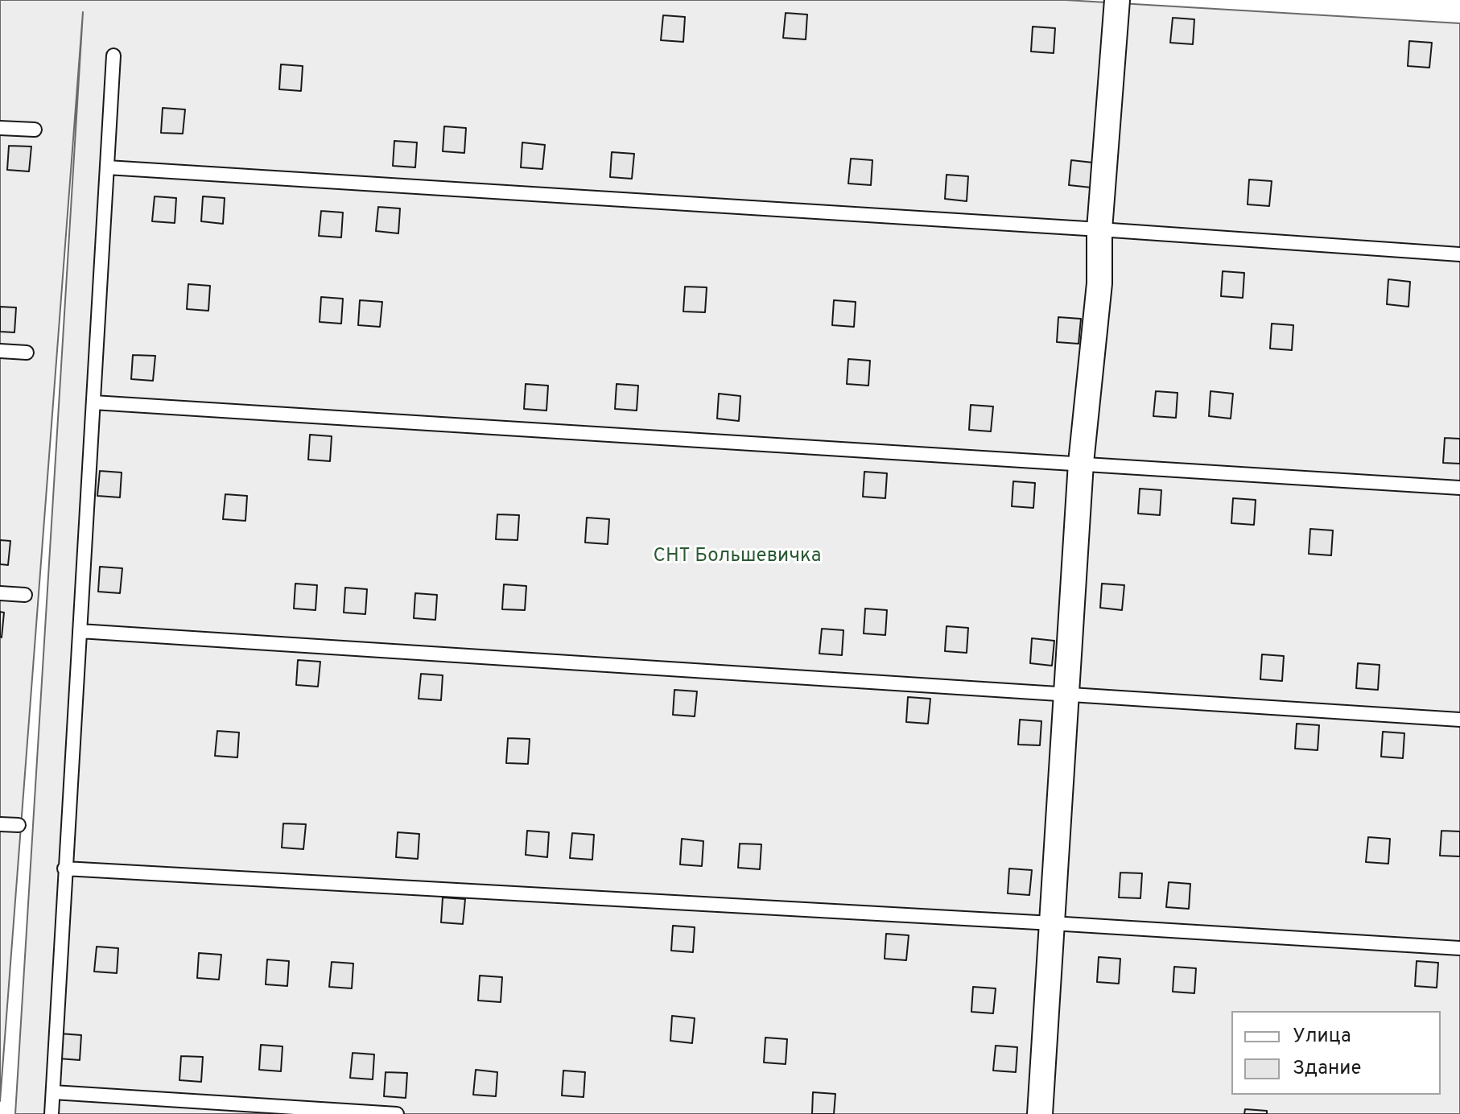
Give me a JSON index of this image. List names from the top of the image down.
{
  "parks": ["СНТ Большевичка"],
  "legend": ["Улица", "Здание"]
}
